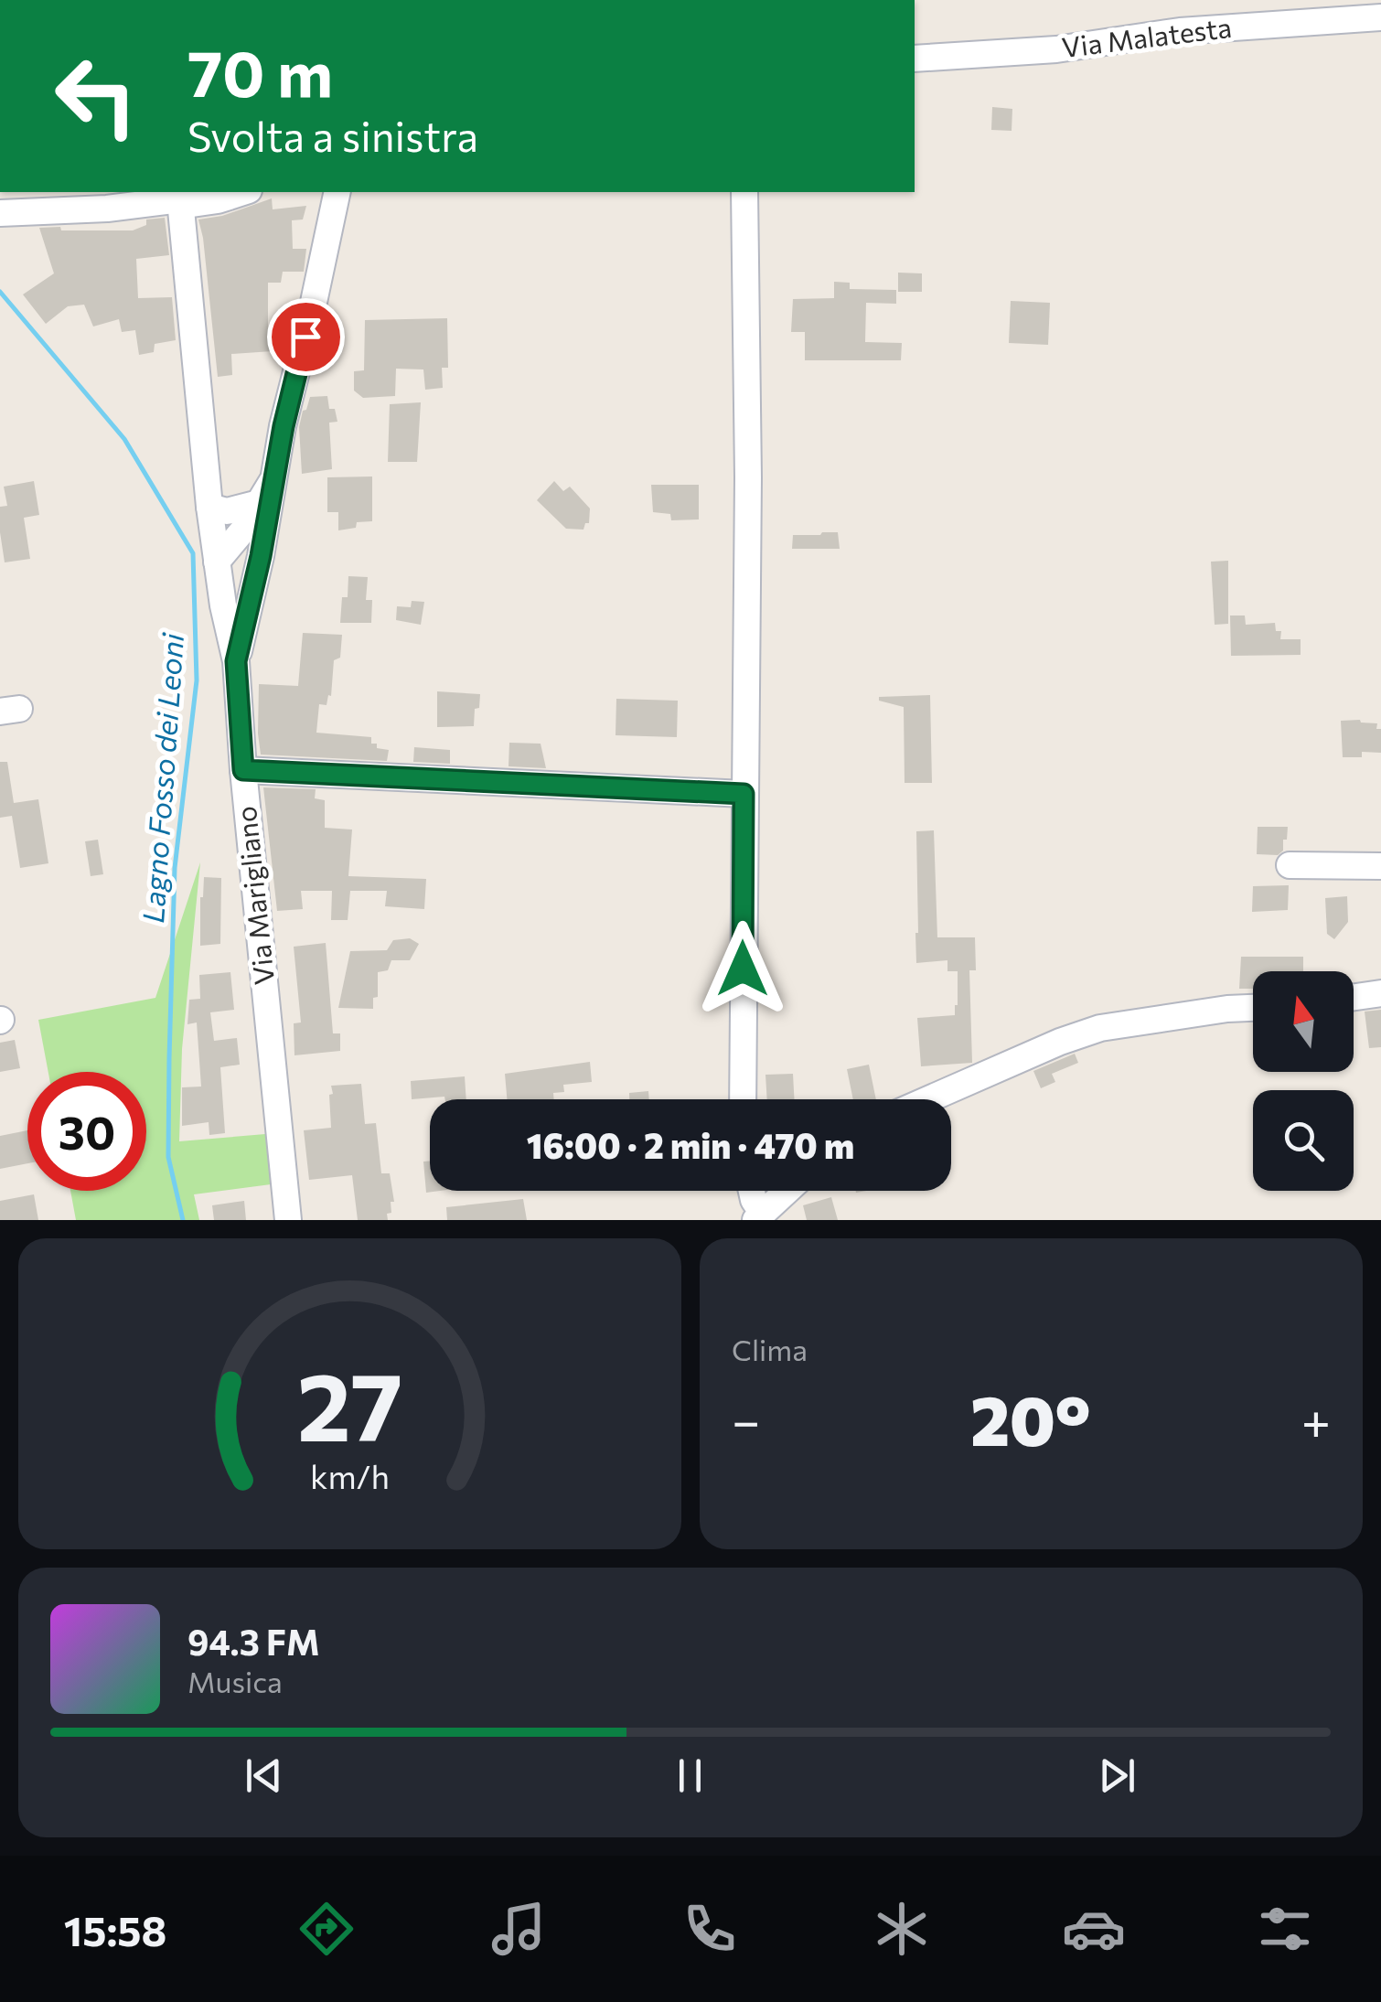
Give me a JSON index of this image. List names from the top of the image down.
{
  "streets": {
    "street": ["Via Malatesta", "Via Marigliano"]
  },
  "water": ["Lagno Fosso dei Leoni"],
  "north": "top",
  "page": {
    "turn": ["70 m", "Svolta a sinistra"],
    "limit": "30",
    "trip": "16:00 · 2 min · 470 m",
    "tile": "Clima",
    "heat": ["−", "20°", "+"],
    "song": ["94.3 FM", "Musica"],
    "tabs": "15:58",
    "gauge": ["27", "km/h"]
  }
}
